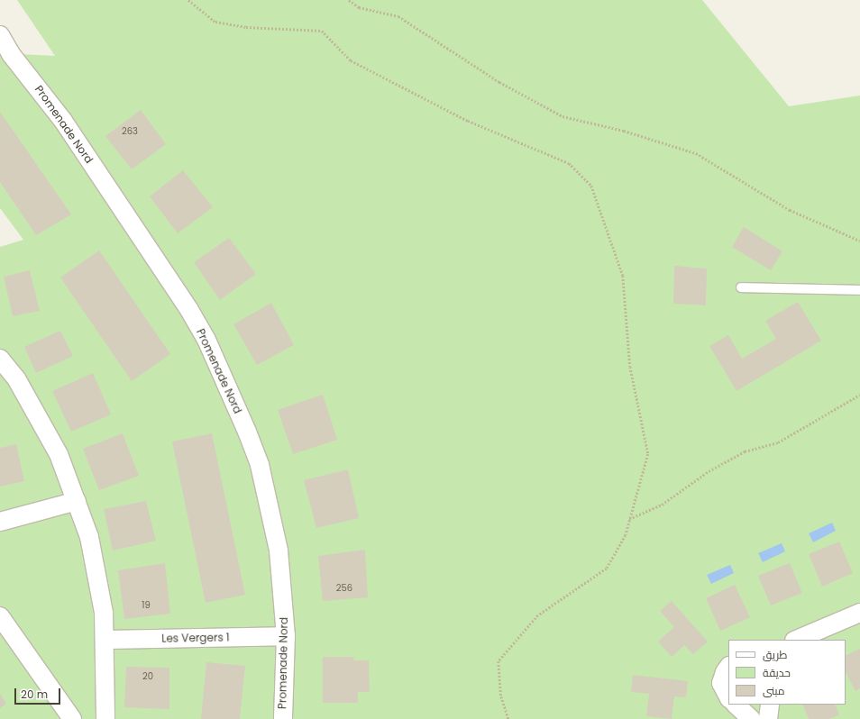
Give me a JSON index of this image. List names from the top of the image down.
{
  "streets": {
    "street": ["Promenade Nord", "Les Vergers 1"]
  },
  "crossings": [
    ["Promenade Nord", "Les Vergers 1"]
  ],
  "house_numbers": [
    "263",
    "256",
    "19",
    "20"
  ],
  "legend": ["طريق", "حديقة", "مبنى"],
  "scale_bar": "20 m"
}
